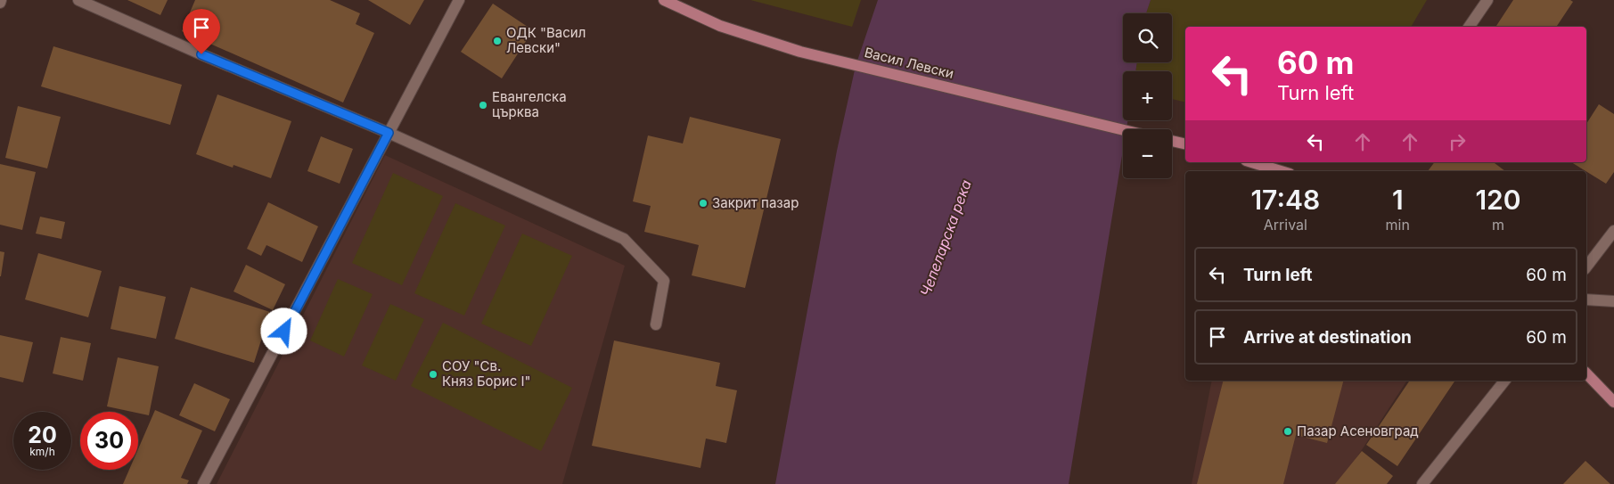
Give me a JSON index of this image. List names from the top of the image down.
{
  "streets": {
    "main road": ["Васил Левски"]
  },
  "water": ["Чепеларска река"],
  "places": [
    "ОДК \"Васил Левски\"",
    "Евангелска църква",
    "Закрит пазар",
    "СОУ \"Св. Княз Борис I\"",
    "Пазар Асеновград"
  ],
  "page": {
    "map_buttons": ["+", "−"],
    "turn": ["60 m", "Turn left"],
    "eta": [
      "17:48",
      "Arrival",
      "1",
      "min",
      "120",
      "m"
    ],
    "list": [
      {
        "name": "Turn left",
        "value": "60 m"
      },
      {
        "name": "Arrive at destination",
        "value": "60 m"
      }
    ],
    "speed": "20 km/h",
    "limit": "30"
  }
}
